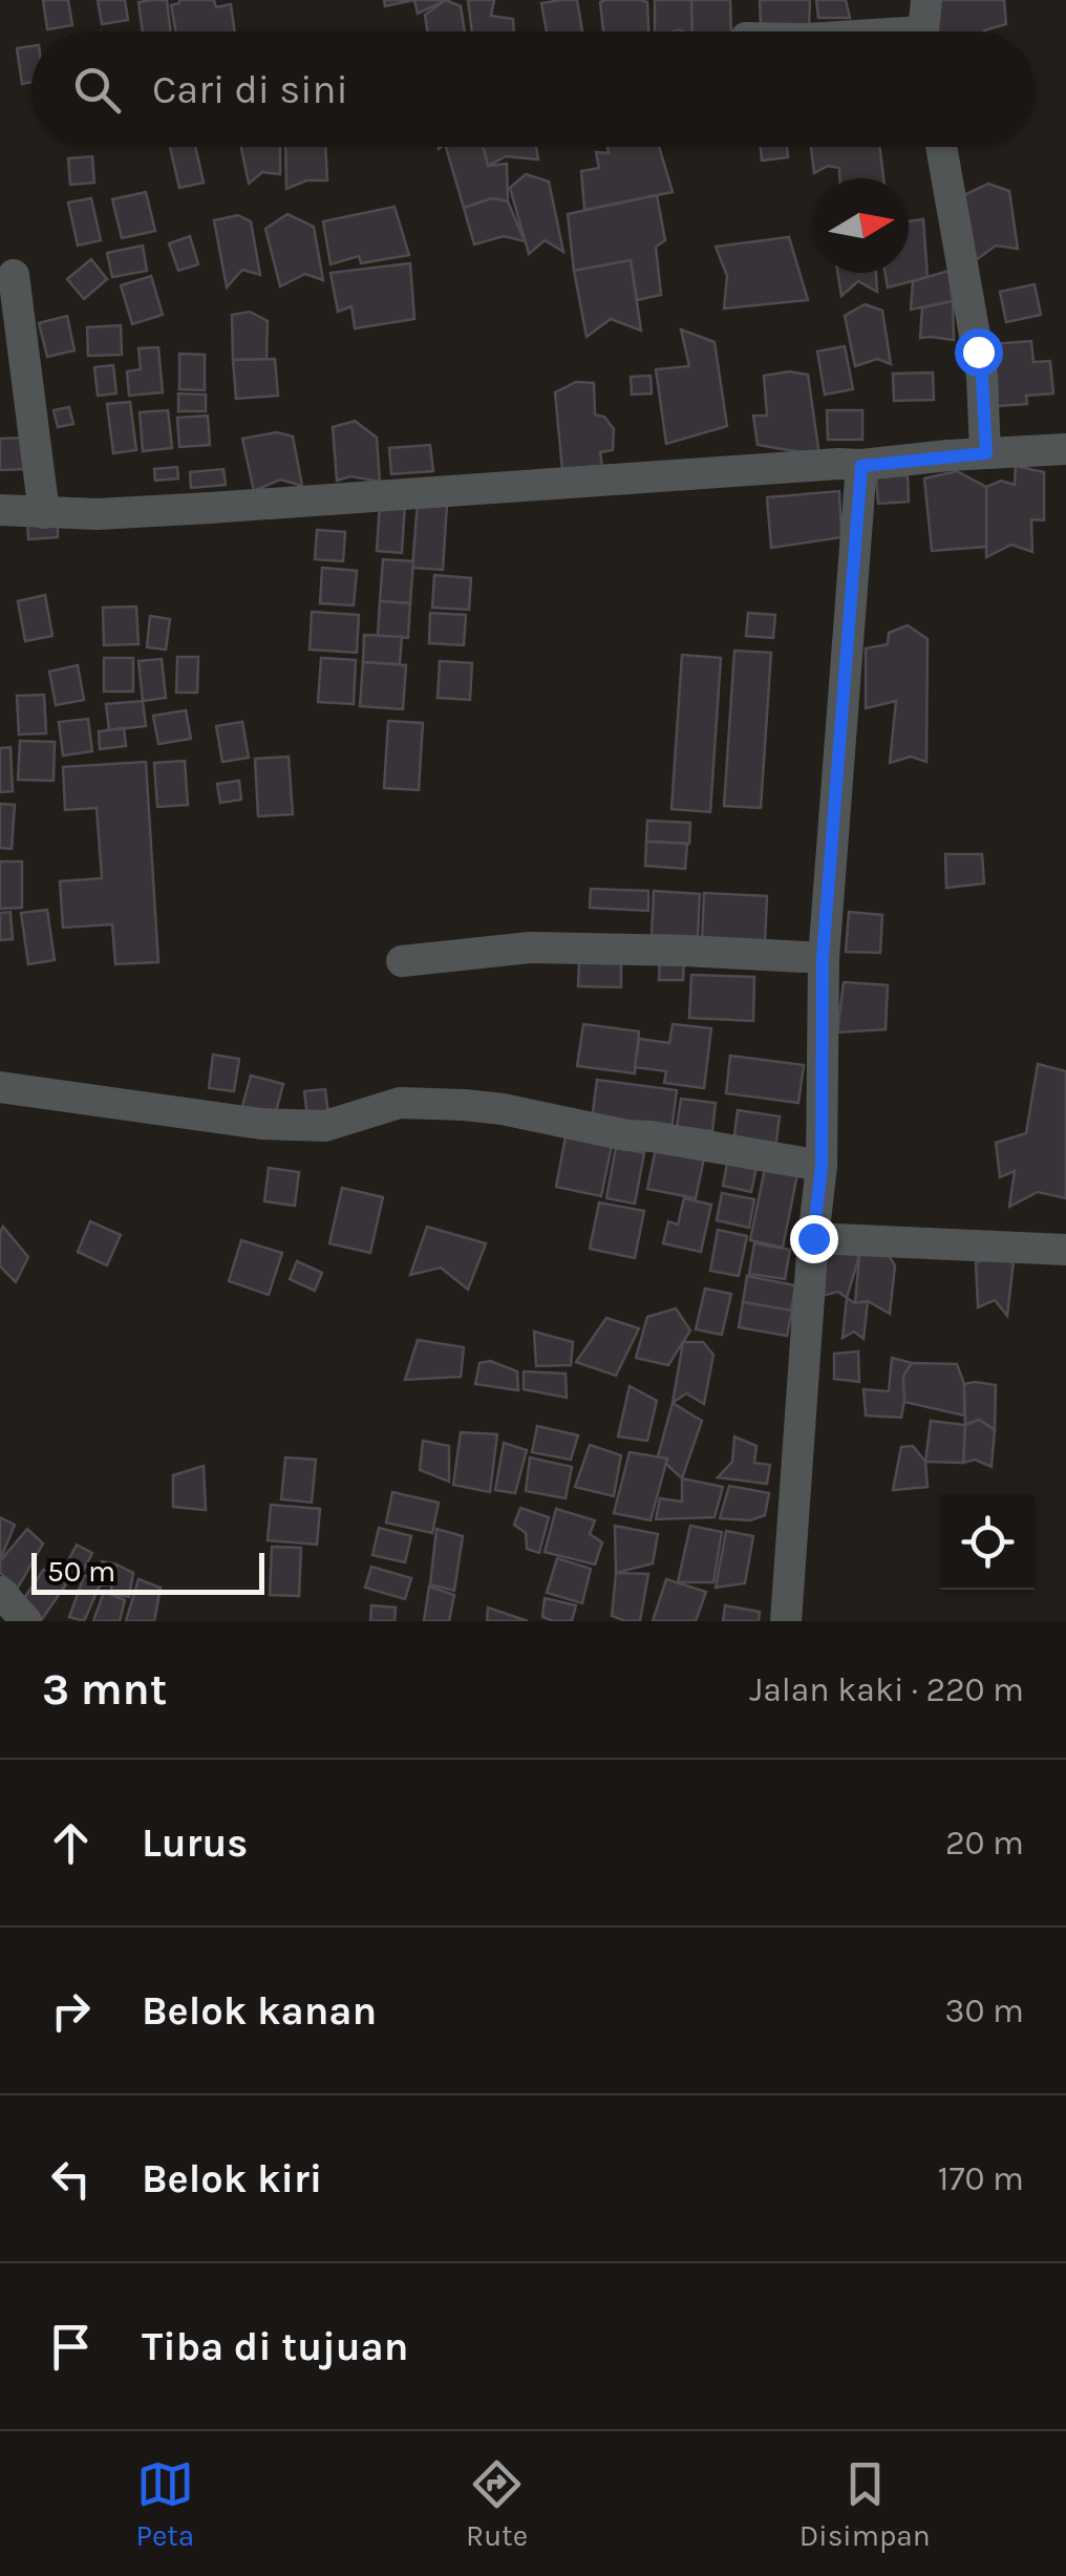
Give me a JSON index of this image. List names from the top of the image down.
{
  "scale_bar": "50 m",
  "north": "right",
  "page": {
    "search": "Cari di sini",
    "scale": "50 m",
    "heading": ["3 mnt", "Jalan kaki · 220 m"],
    "list": [
      ["Lurus", "20 m"],
      ["Belok kanan", "30 m"],
      ["Belok kiri", "170 m"],
      "Tiba di tujuan"
    ],
    "nav": ["Peta", "Rute", "Disimpan"]
  }
}
